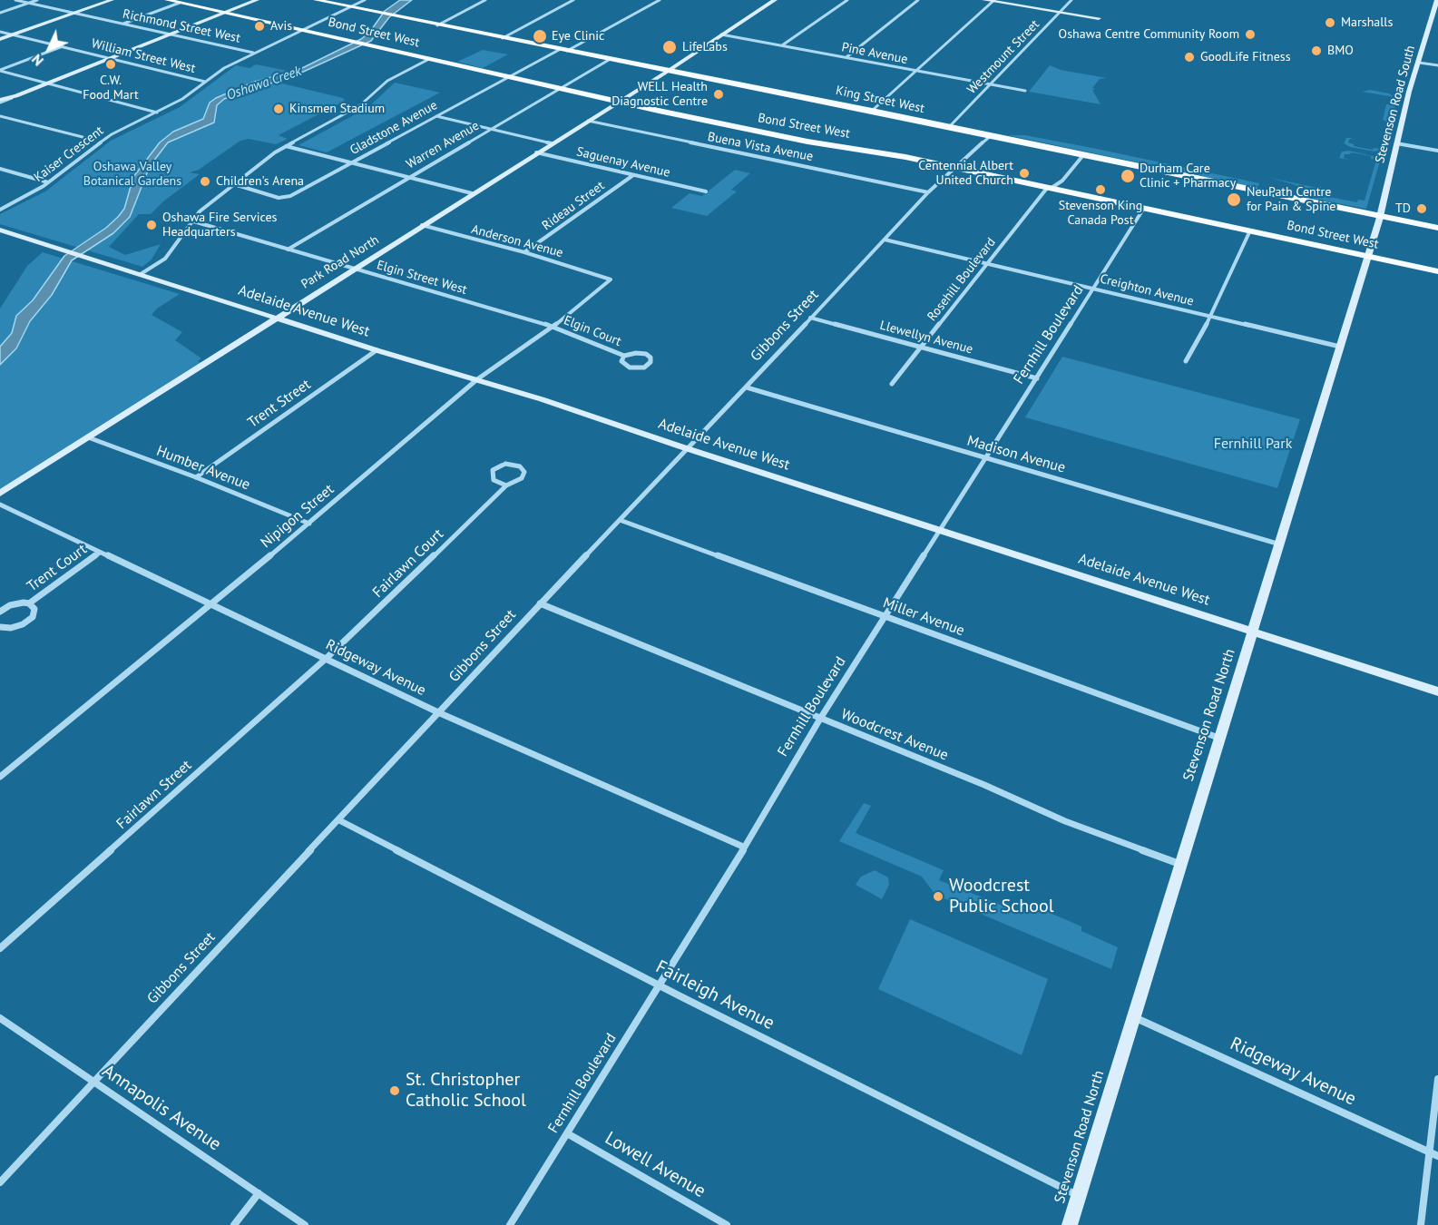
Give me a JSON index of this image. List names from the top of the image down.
{
  "streets": {
    "main road": [
      "Bond Street West",
      "King Street West",
      "Stevenson Road South",
      "Park Road North",
      "Adelaide Avenue West",
      "Stevenson Road North"
    ],
    "street": [
      "Richmond Street West",
      "Pine Avenue",
      "William Street West",
      "Westmount Street",
      "Gladstone Avenue",
      "Warren Avenue",
      "Buena Vista Avenue",
      "Kaiser Crescent",
      "Saguenay Avenue",
      "Rideau Street",
      "Anderson Avenue",
      "Elgin Street West",
      "Rosehill Boulevard",
      "Creighton Avenue",
      "Gibbons Street",
      "Elgin Court",
      "Fernhill Boulevard",
      "Llewellyn Avenue",
      "Trent Street",
      "Madison Avenue",
      "Humber Avenue",
      "Nipigon Street",
      "Fairlawn Court",
      "Trent Court",
      "Miller Avenue",
      "Ridgeway Avenue",
      "Woodcrest Avenue",
      "Fairlawn Street",
      "Fairleigh Avenue",
      "Annapolis Avenue",
      "Lowell Avenue"
    ]
  },
  "crossings": [
    ["Richmond Street West", "Kaiser Crescent"],
    ["Bond Street West", "Gladstone Avenue"],
    ["Bond Street West", "Warren Avenue"],
    ["Bond Street West", "Kaiser Crescent"],
    ["Bond Street West", "Park Road North"],
    ["Bond Street West", "Rosehill Boulevard"],
    ["Bond Street West", "Gibbons Street"],
    ["Bond Street West", "Fernhill Boulevard"],
    ["Bond Street West", "Stevenson Road North"],
    ["Pine Avenue", "Westmount Street"],
    ["Pine Avenue", "Park Road North"],
    ["William Street West", "Kaiser Crescent"],
    ["Westmount Street", "King Street West"],
    ["King Street West", "Stevenson Road South"],
    ["King Street West", "Gladstone Avenue"],
    ["King Street West", "Warren Avenue"],
    ["King Street West", "Kaiser Crescent"],
    ["King Street West", "Park Road North"],
    ["King Street West", "Rosehill Boulevard"],
    ["King Street West", "Gibbons Street"],
    ["King Street West", "Stevenson Road North"],
    ["Stevenson Road South", "Stevenson Road North"],
    ["Warren Avenue", "Elgin Street West"],
    ["Buena Vista Avenue", "Park Road North"],
    ["Buena Vista Avenue", "Gibbons Street"],
    ["Saguenay Avenue", "Rideau Street"],
    ["Saguenay Avenue", "Park Road North"],
    ["Rideau Street", "Anderson Avenue"],
    ["Anderson Avenue", "Park Road North"],
    ["Anderson Avenue", "Nipigon Street"],
    ["Park Road North", "Elgin Street West"],
    ["Park Road North", "Adelaide Avenue West"],
    ["Park Road North", "Humber Avenue"],
    ["Elgin Street West", "Elgin Court"],
    ["Elgin Street West", "Nipigon Street"],
    ["Rosehill Boulevard", "Creighton Avenue"],
    ["Rosehill Boulevard", "Llewellyn Avenue"],
    ["Creighton Avenue", "Gibbons Street"],
    ["Creighton Avenue", "Fernhill Boulevard"],
    ["Creighton Avenue", "Stevenson Road North"],
    ["Adelaide Avenue West", "Gibbons Street"],
    ["Adelaide Avenue West", "Fernhill Boulevard"],
    ["Adelaide Avenue West", "Trent Street"],
    ["Adelaide Avenue West", "Nipigon Street"],
    ["Adelaide Avenue West", "Stevenson Road North"],
    ["Gibbons Street", "Llewellyn Avenue"],
    ["Gibbons Street", "Madison Avenue"],
    ["Gibbons Street", "Miller Avenue"],
    ["Gibbons Street", "Ridgeway Avenue"],
    ["Gibbons Street", "Woodcrest Avenue"],
    ["Gibbons Street", "Fairleigh Avenue"],
    ["Gibbons Street", "Annapolis Avenue"],
    ["Elgin Court", "Nipigon Street"],
    ["Fernhill Boulevard", "Llewellyn Avenue"],
    ["Fernhill Boulevard", "Madison Avenue"],
    ["Fernhill Boulevard", "Miller Avenue"],
    ["Fernhill Boulevard", "Ridgeway Avenue"],
    ["Fernhill Boulevard", "Woodcrest Avenue"],
    ["Fernhill Boulevard", "Fairleigh Avenue"],
    ["Fernhill Boulevard", "Lowell Avenue"],
    ["Trent Street", "Humber Avenue"],
    ["Madison Avenue", "Stevenson Road North"],
    ["Humber Avenue", "Nipigon Street"],
    ["Nipigon Street", "Ridgeway Avenue"],
    ["Fairlawn Court", "Ridgeway Avenue"],
    ["Fairlawn Court", "Fairlawn Street"],
    ["Trent Court", "Ridgeway Avenue"],
    ["Miller Avenue", "Stevenson Road North"],
    ["Ridgeway Avenue", "Stevenson Road North"],
    ["Ridgeway Avenue", "Fairlawn Street"],
    ["Stevenson Road North", "Woodcrest Avenue"],
    ["Stevenson Road North", "Fairleigh Avenue"]
  ],
  "water": ["Oshawa Creek"],
  "parks": ["Oshawa Valley Botanical Gardens", "Fernhill Park"],
  "places": [
    "Marshalls",
    "Avis",
    "Oshawa Centre Community Room",
    "Eye Clinic",
    "LifeLabs",
    "BMO",
    "GoodLife Fitness",
    "C.W. Food Mart",
    "WELL Health Diagnostic Centre",
    "Kinsmen Stadium",
    "Centennial Albert United Church",
    "Durham Care Clinic + Pharmacy",
    "Children's Arena",
    "Stevenson King Canada Post",
    "NeuPath Centre for Pain & Spine",
    "TD",
    "Oshawa Fire Services Headquarters",
    "Woodcrest Public School",
    "St. Christopher Catholic School"
  ],
  "north": "bottom left"
}
